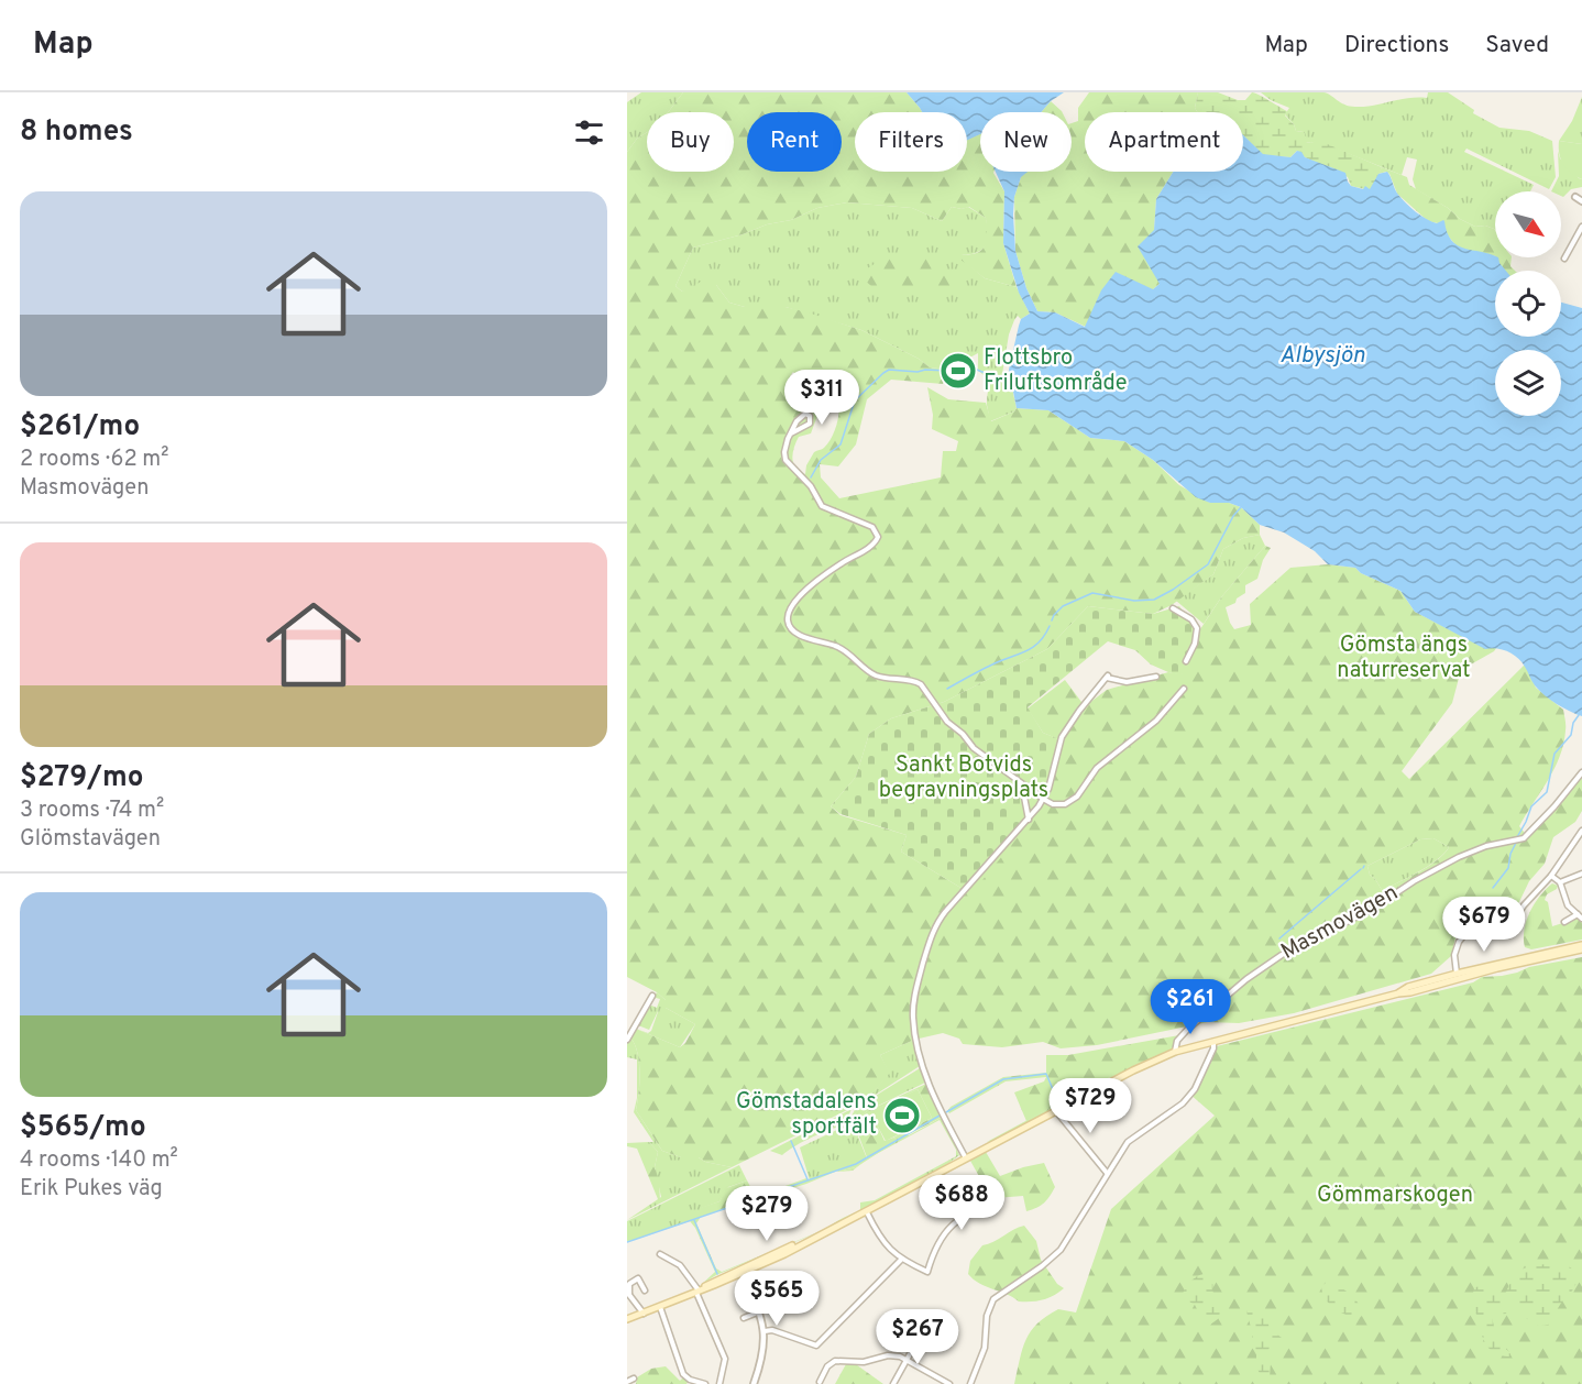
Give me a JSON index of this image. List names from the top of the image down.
{
  "streets": {
    "street": ["Masmovägen"]
  },
  "water": ["Albysjön"],
  "parks": ["Gömsta ängs naturreservat", "Sankt Botvids begravningsplats", "Gömmarskogen"],
  "places": {
    "sports": ["Flottsbro Friluftsområde", "Gömstadalens sportfält"]
  },
  "north": "bottom right",
  "page": {
    "header": "Map",
    "nav": ["Map", "Directions", "Saved"],
    "heading": "8 homes",
    "chip": [
      "Buy",
      "Rent",
      "Filters",
      "New",
      "Apartment"
    ],
    "list": [
      {
        "name": "$261/mo",
        "note": "2 rooms · 62 m² · Masmovägen"
      },
      {
        "name": "$279/mo",
        "note": "3 rooms · 74 m² · Glömstavägen"
      },
      {
        "name": "$565/mo",
        "note": "4 rooms · 140 m² · Erik Pukes väg"
      }
    ],
    "price": [
      "$311",
      "$679",
      "$261",
      "$729",
      "$688",
      "$279",
      "$565",
      "$267"
    ]
  }
}
